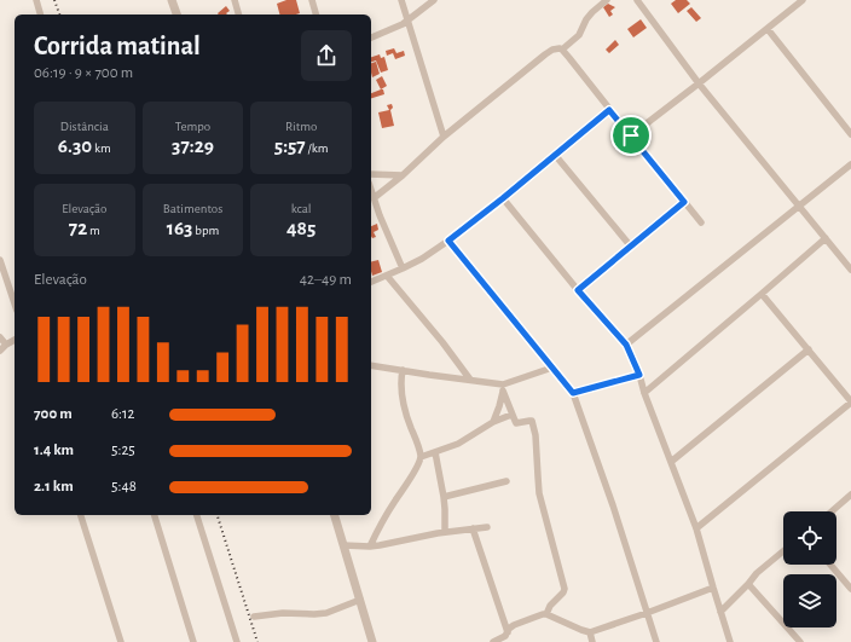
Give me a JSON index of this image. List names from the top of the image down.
{
  "page": {
    "heading": ["Corrida matinal", "06:19 · 9 × 700 m"],
    "stats": [
      ["Distância", "6.30 km"],
      ["Tempo", "37:29"],
      ["Ritmo", "5:57 /km"],
      ["Elevação", "72 m"],
      ["Batimentos", "163 bpm"],
      ["kcal", "485"]
    ],
    "chart": ["Elevação", "42–49 m"],
    "list": [
      {
        "name": "700 m",
        "note": "6:12"
      },
      {
        "name": "1.4 km",
        "note": "5:25"
      },
      {
        "name": "2.1 km",
        "note": "5:48"
      }
    ]
  }
}
